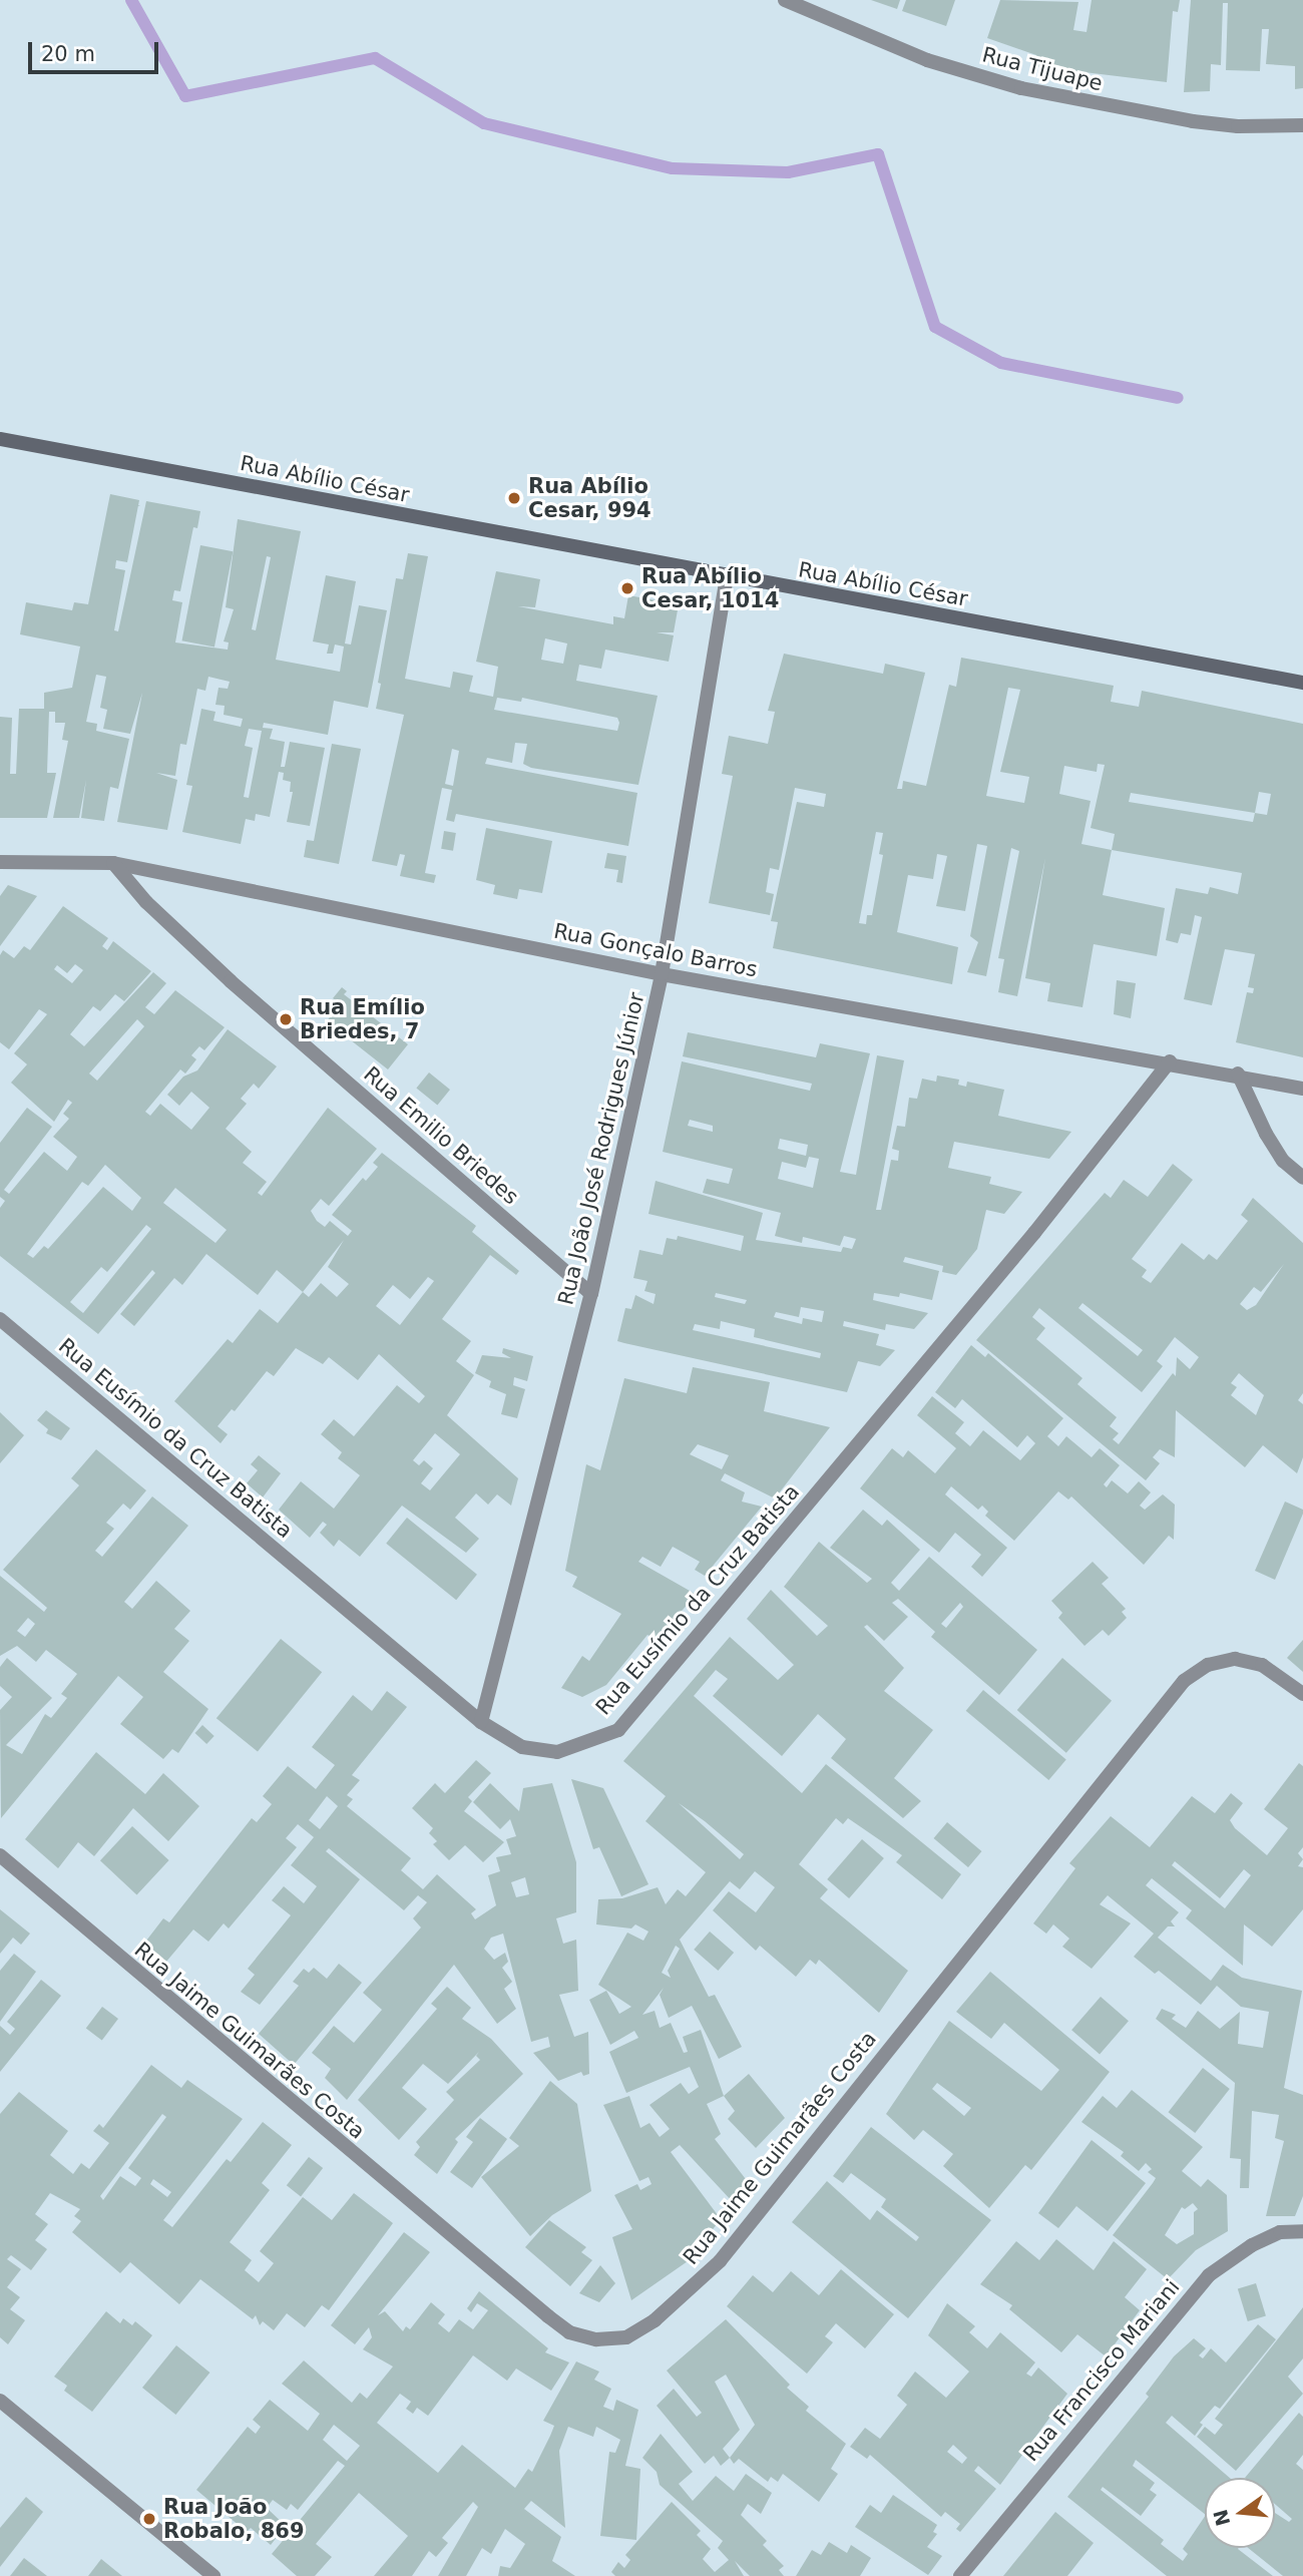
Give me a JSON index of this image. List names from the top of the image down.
{
  "streets": {
    "main road": ["Rua Abílio César"],
    "street": [
      "Rua Tijuape",
      "Rua Gonçalo Barros",
      "Rua Emilio Briedes",
      "Rua João José Rodrigues Júnior",
      "Rua Eusímio da Cruz Batista",
      "Rua Jaime Guimarães Costa",
      "Rua Francisco Mariani"
    ]
  },
  "crossings": [
    ["Rua Abílio César", "Rua João José Rodrigues Júnior"],
    ["Rua Gonçalo Barros", "Rua Emilio Briedes"],
    ["Rua Gonçalo Barros", "Rua João José Rodrigues Júnior"],
    ["Rua Gonçalo Barros", "Rua Eusímio da Cruz Batista"],
    ["Rua Emilio Briedes", "Rua João José Rodrigues Júnior"],
    ["Rua João José Rodrigues Júnior", "Rua Eusímio da Cruz Batista"]
  ],
  "places": [
    "Rua Abílio Cesar, 994",
    "Rua Abílio Cesar, 1014",
    "Rua Emílio Briedes, 7",
    "Rua João Robalo, 869"
  ],
  "scale_bar": "20 m",
  "north": "left"
}
